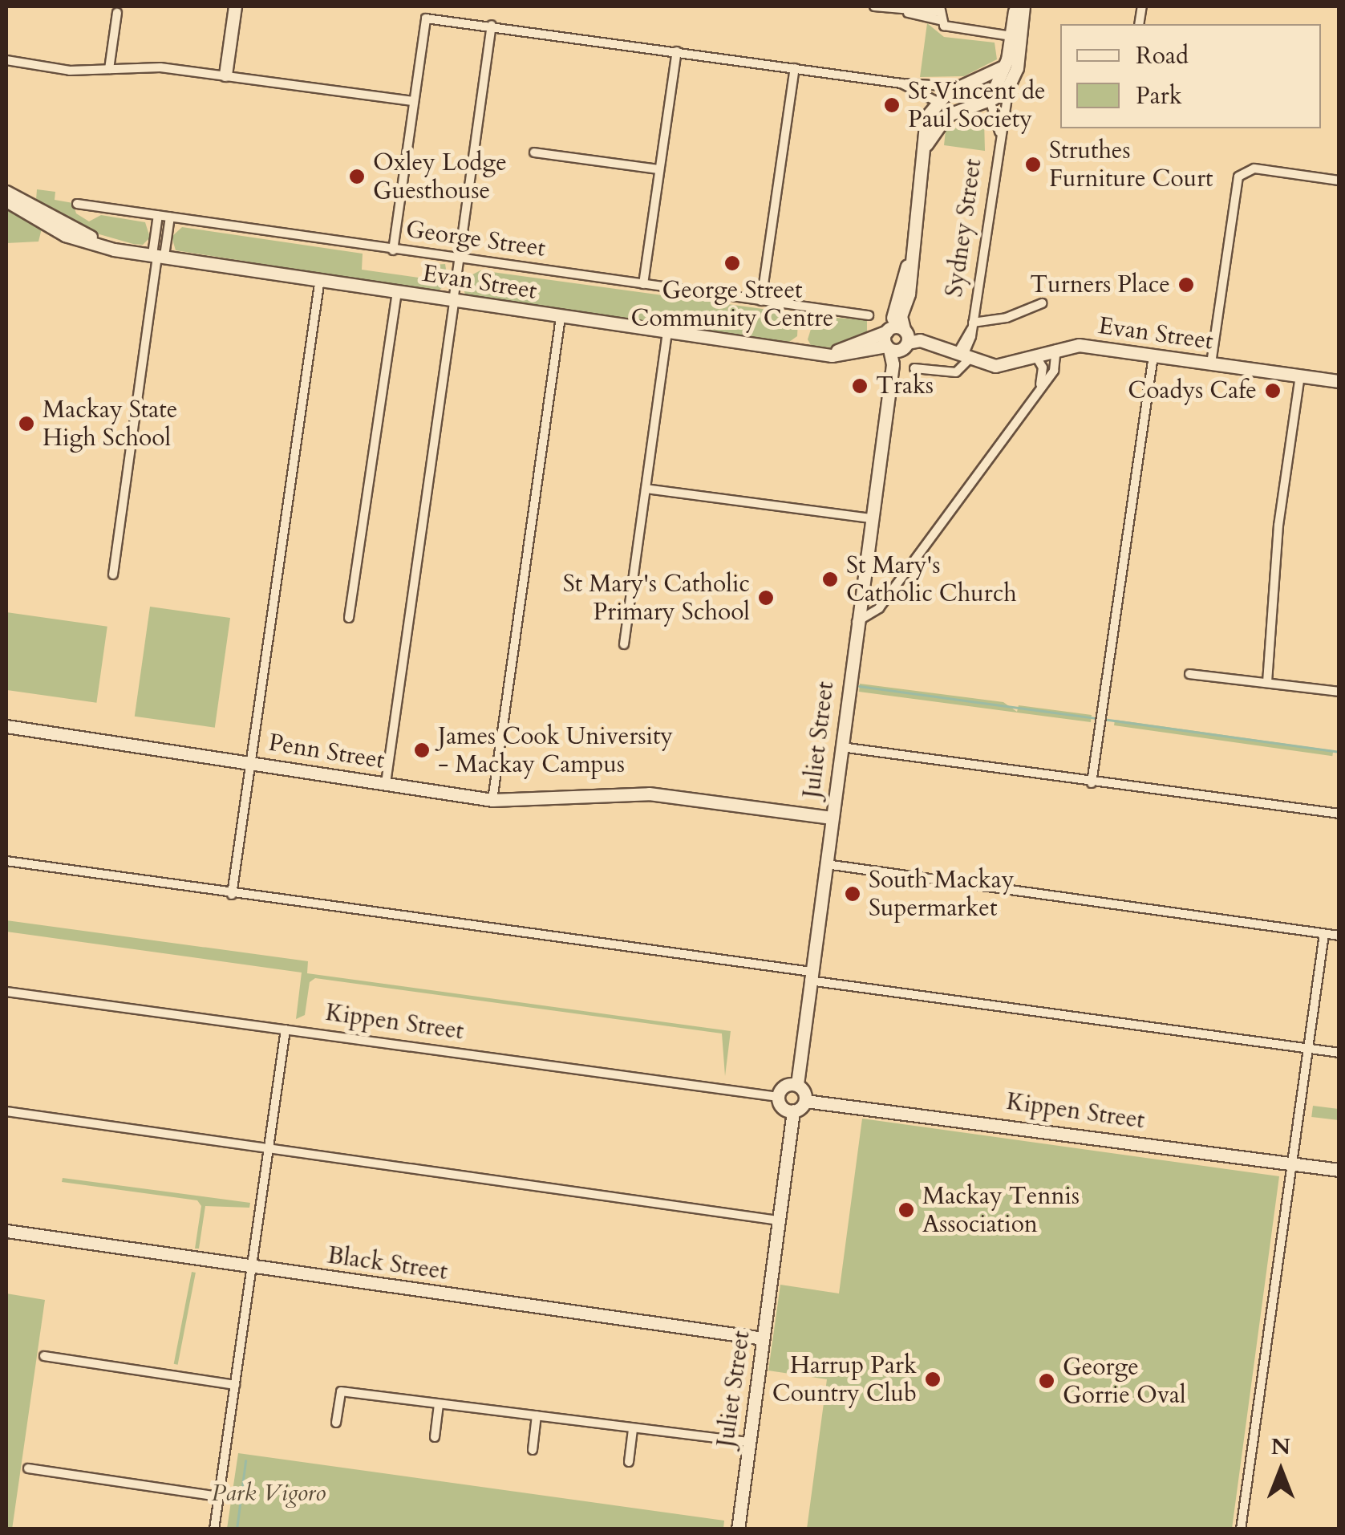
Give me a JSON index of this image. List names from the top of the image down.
{
  "streets": {
    "street": [
      "Sydney Street",
      "George Street",
      "Evan Street",
      "Juliet Street",
      "Penn Street",
      "Kippen Street",
      "Black Street"
    ]
  },
  "crossings": [
    ["Sydney Street", "Evan Street"],
    ["Evan Street", "Juliet Street"],
    ["Juliet Street", "Penn Street"],
    ["Juliet Street", "Kippen Street"],
    ["Juliet Street", "Black Street"]
  ],
  "parks": ["Park Vigoro"],
  "places": [
    "St Vincent de Paul Society",
    "Struthes Furniture Court",
    "Oxley Lodge Guesthouse",
    "George Street Community Centre",
    "Turners Place",
    "Traks",
    "Coadys Cafe",
    "Mackay State High School",
    "St Mary's Catholic Church",
    "St Mary's Catholic Primary School",
    "James Cook University - Mackay Campus",
    "South Mackay Supermarket",
    "Mackay Tennis Association",
    "Harrup Park Country Club",
    "George Gorrie Oval"
  ],
  "legend": ["Road", "Park"],
  "north": "top"
}
